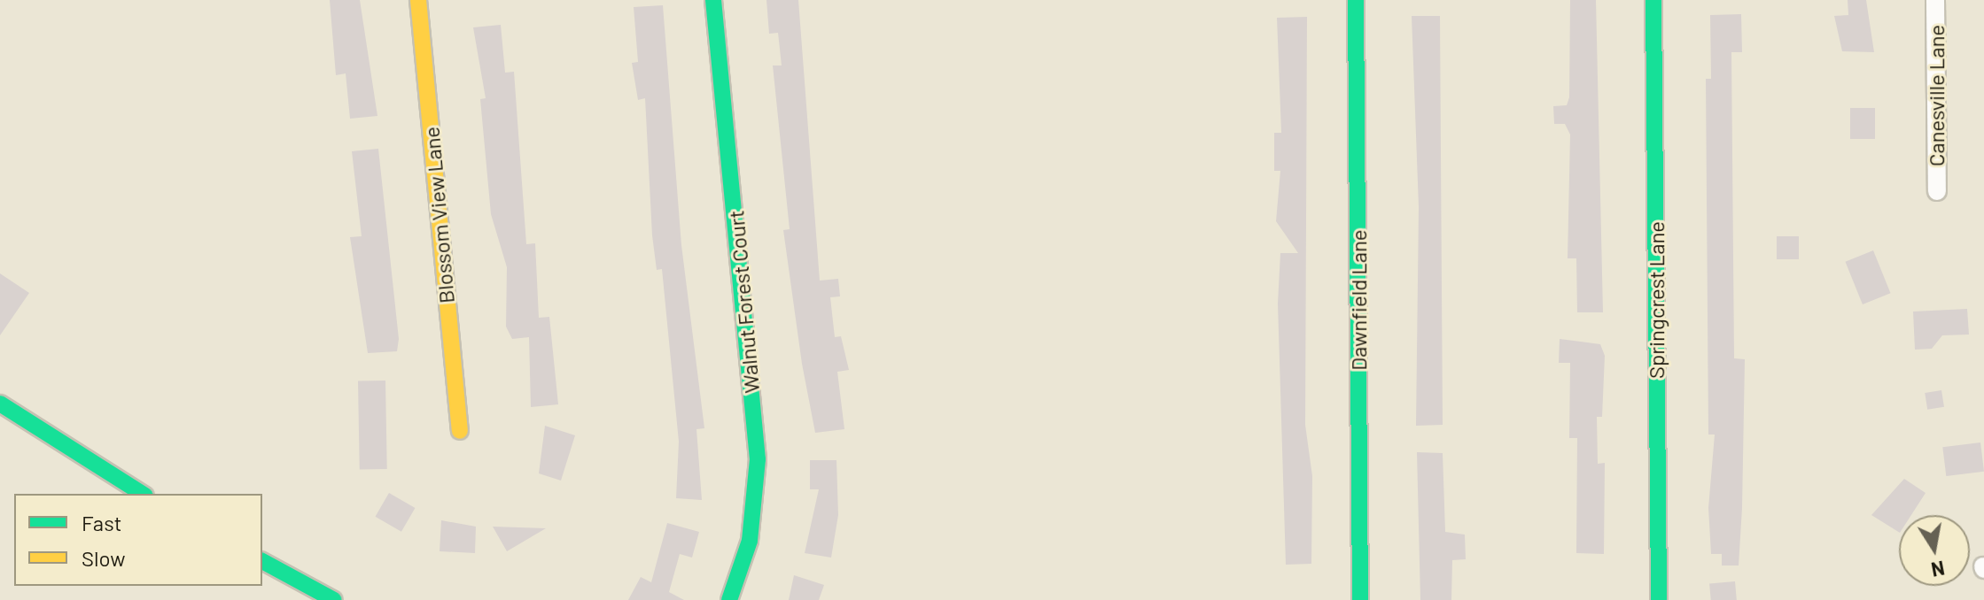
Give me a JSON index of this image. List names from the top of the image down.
{
  "streets": {
    "street": [
      "Canesville Lane",
      "Blossom View Lane",
      "Dawnfield Lane",
      "Springcrest Lane",
      "Walnut Forest Court"
    ]
  },
  "legend": ["Fast", "Slow"],
  "north": "bottom"
}
